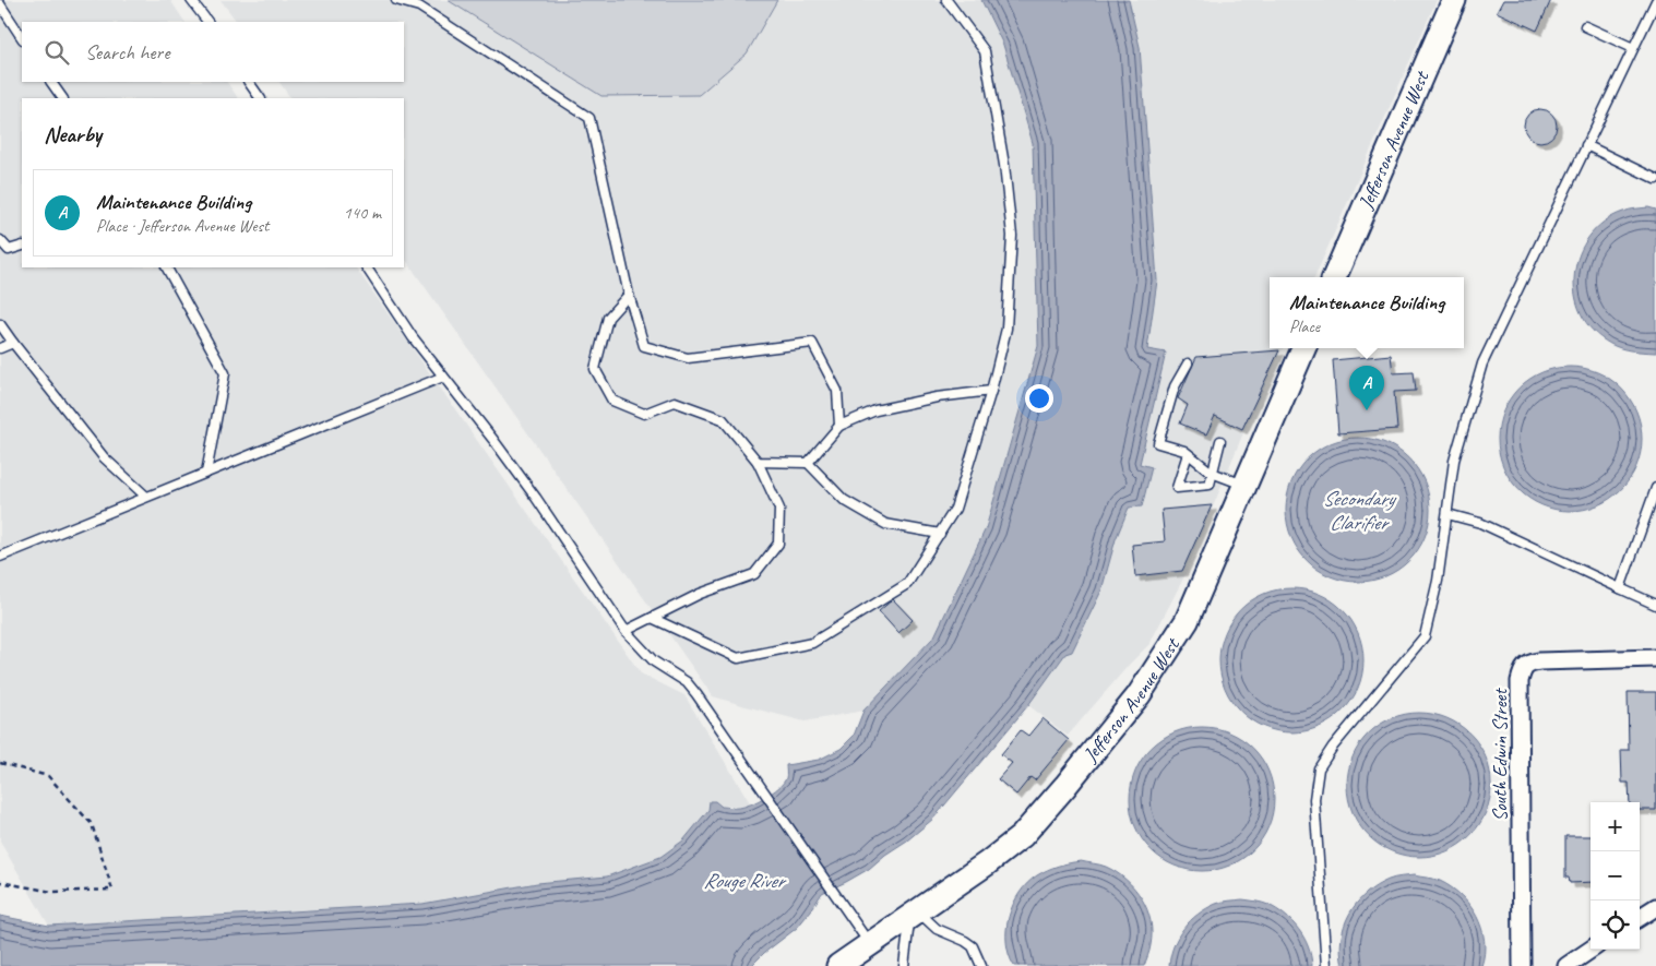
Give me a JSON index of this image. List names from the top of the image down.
{
  "streets": {
    "main road": ["Jefferson Avenue West"],
    "street": ["South Edwin Street"]
  },
  "water": ["Secondary Clarifier", "Rouge River"],
  "page": {
    "search": "Search here",
    "heading": "Nearby",
    "list": [
      {
        "mark": "A",
        "name": "Maintenance Building",
        "note": "Place · Jefferson Avenue West",
        "value": "140 m"
      }
    ],
    "popup": ["Maintenance Building", "Place"],
    "pins": "A",
    "map_buttons": ["+", "−"]
  }
}
